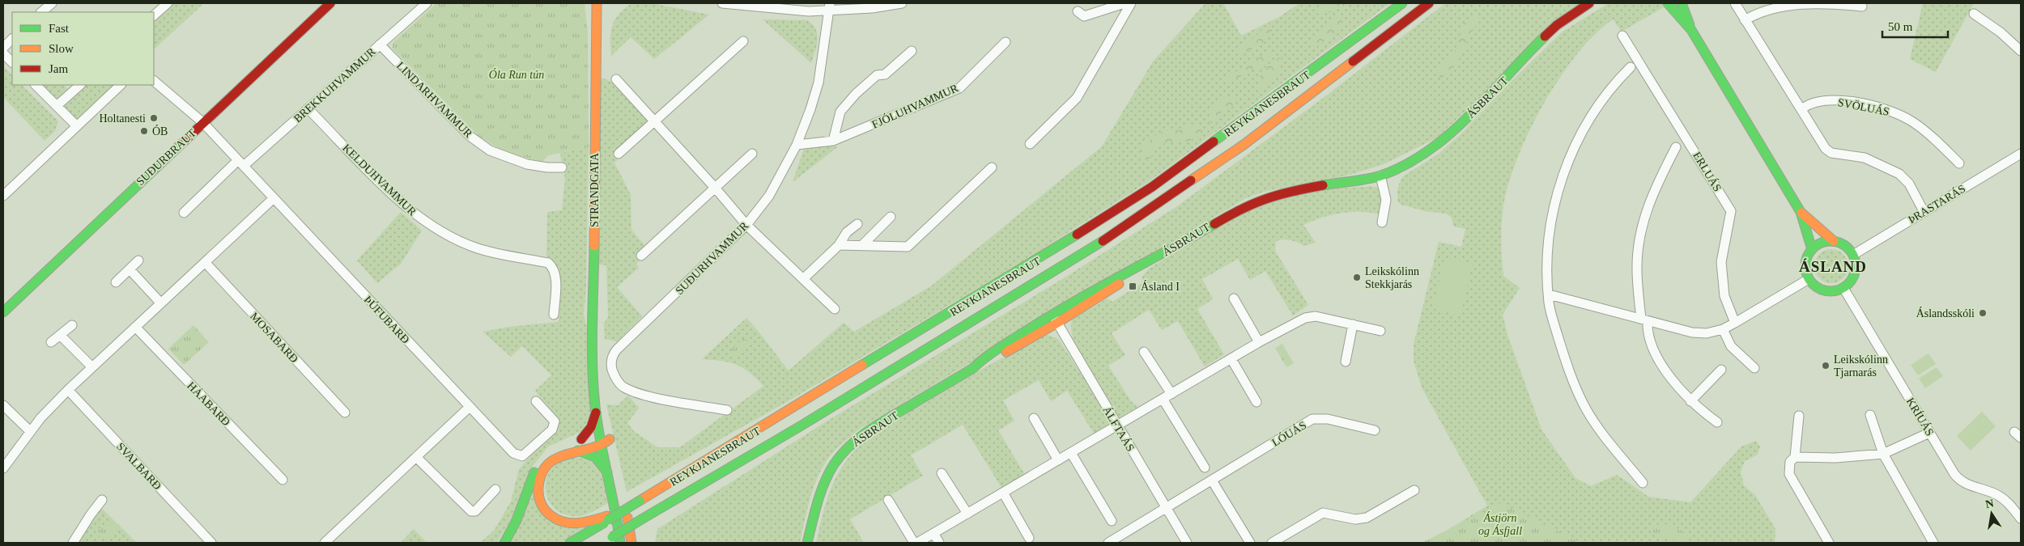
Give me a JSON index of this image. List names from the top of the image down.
{
  "streets": {
    "main road": [
      "ÁSBRAUT",
      "REYKJANESBRAUT",
      "SUÐURBRAUT",
      "STRANDGATA"
    ],
    "street": [
      "BREKKUHVAMMUR",
      "LINDARHVAMMUR",
      "FJÓLUHVAMMUR",
      "SVÖLUÁS",
      "ERLUÁS",
      "KELDUHVAMMUR",
      "ÞRASTARÁS",
      "SUÐURHVAMMUR",
      "ÞÚFUBARÐ",
      "MOSABARÐ",
      "HÁABARÐ",
      "KRÍUÁS",
      "ÁLFTAÁS",
      "LÓUÁS",
      "SVALBARÐ"
    ]
  },
  "crossings": [
    ["BREKKUHVAMMUR", "LINDARHVAMMUR"],
    ["BREKKUHVAMMUR", "KELDUHVAMMUR"],
    ["BREKKUHVAMMUR", "ÞÚFUBARÐ"],
    ["ÁSBRAUT", "ÁLFTAÁS"],
    ["FJÓLUHVAMMUR", "SUÐURHVAMMUR"],
    ["SUÐURBRAUT", "ÞÚFUBARÐ"],
    ["ÞRASTARÁS", "KRÍUÁS"],
    ["ÁLFTAÁS", "LÓUÁS"]
  ],
  "districts": ["ÁSLAND"],
  "parks": ["Óla Run tún", "Ástjörn og Ásfjall"],
  "places": {
    "other": [
      "Holtanesti",
      "ÓB",
      "Leikskólinn Stekkjarás",
      "Áslandsskóli",
      "Leikskólinn Tjarnarás"
    ],
    "transit": ["Ásland I"]
  },
  "legend": ["Fast", "Slow", "Jam"],
  "scale_bar": "50 m",
  "north": "top"
}
